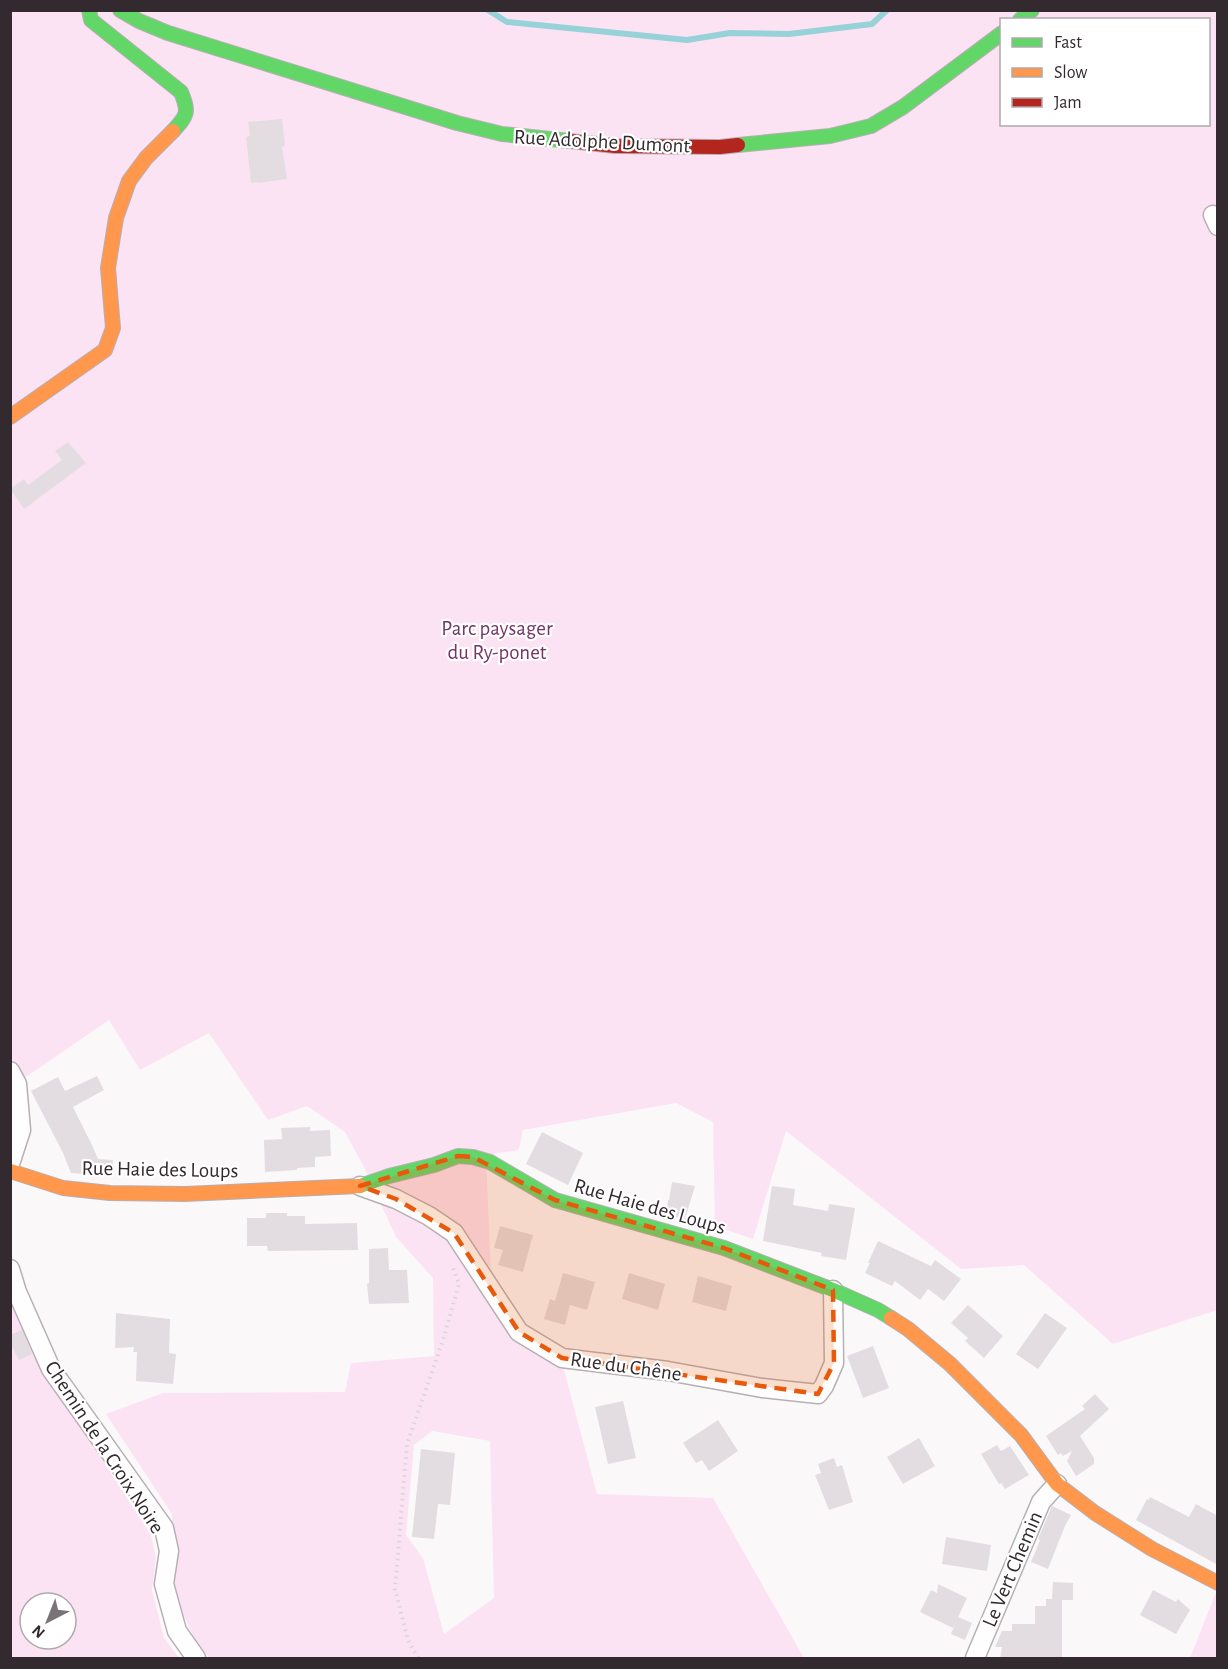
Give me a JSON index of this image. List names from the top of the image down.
{
  "streets": {
    "street": [
      "Rue Adolphe Dumont",
      "Rue Haie des Loups",
      "Rue du Chêne",
      "Chemin de la Croix Noire",
      "Le Vert Chemin"
    ]
  },
  "crossings": [
    ["Rue Haie des Loups", "Rue du Chêne"],
    ["Rue Haie des Loups", "Le Vert Chemin"]
  ],
  "parks": ["Parc paysager du Ry-ponet"],
  "legend": ["Fast", "Slow", "Jam"],
  "north": "bottom left"
}
